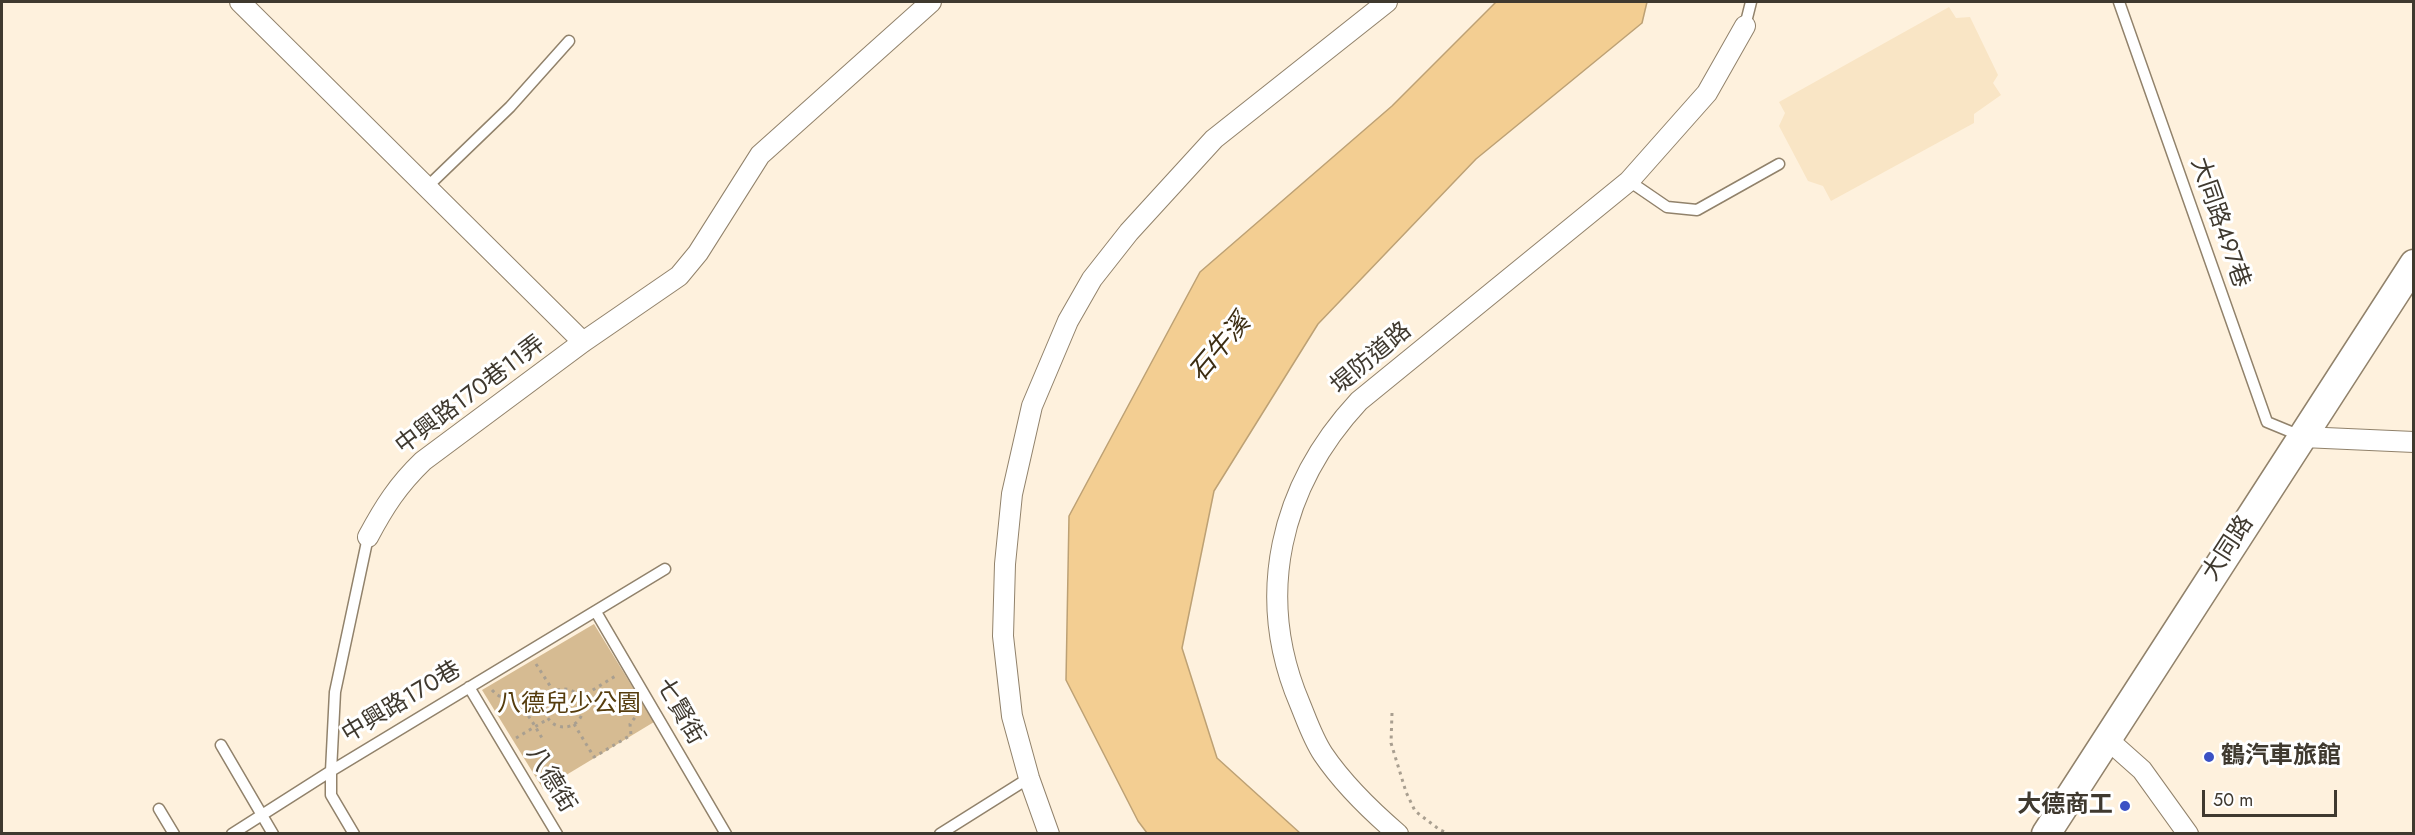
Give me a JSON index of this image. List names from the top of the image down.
{
  "streets": {
    "main road": ["大同路"],
    "street": ["堤防道路", "中興路170巷11弄"],
    "lane": [
      "大同路497巷",
      "中興路170巷",
      "七賢街",
      "八德街"
    ]
  },
  "crossings": [
    ["大同路497巷", "大同路"],
    ["中興路170巷11弄", "中興路170巷"],
    ["中興路170巷", "七賢街"],
    ["中興路170巷", "八德街"]
  ],
  "water": ["石牛溪"],
  "parks": ["八德兒少公園"],
  "places": ["鶴汽車旅館", "大德商工"],
  "scale_bar": "50 m"
}
